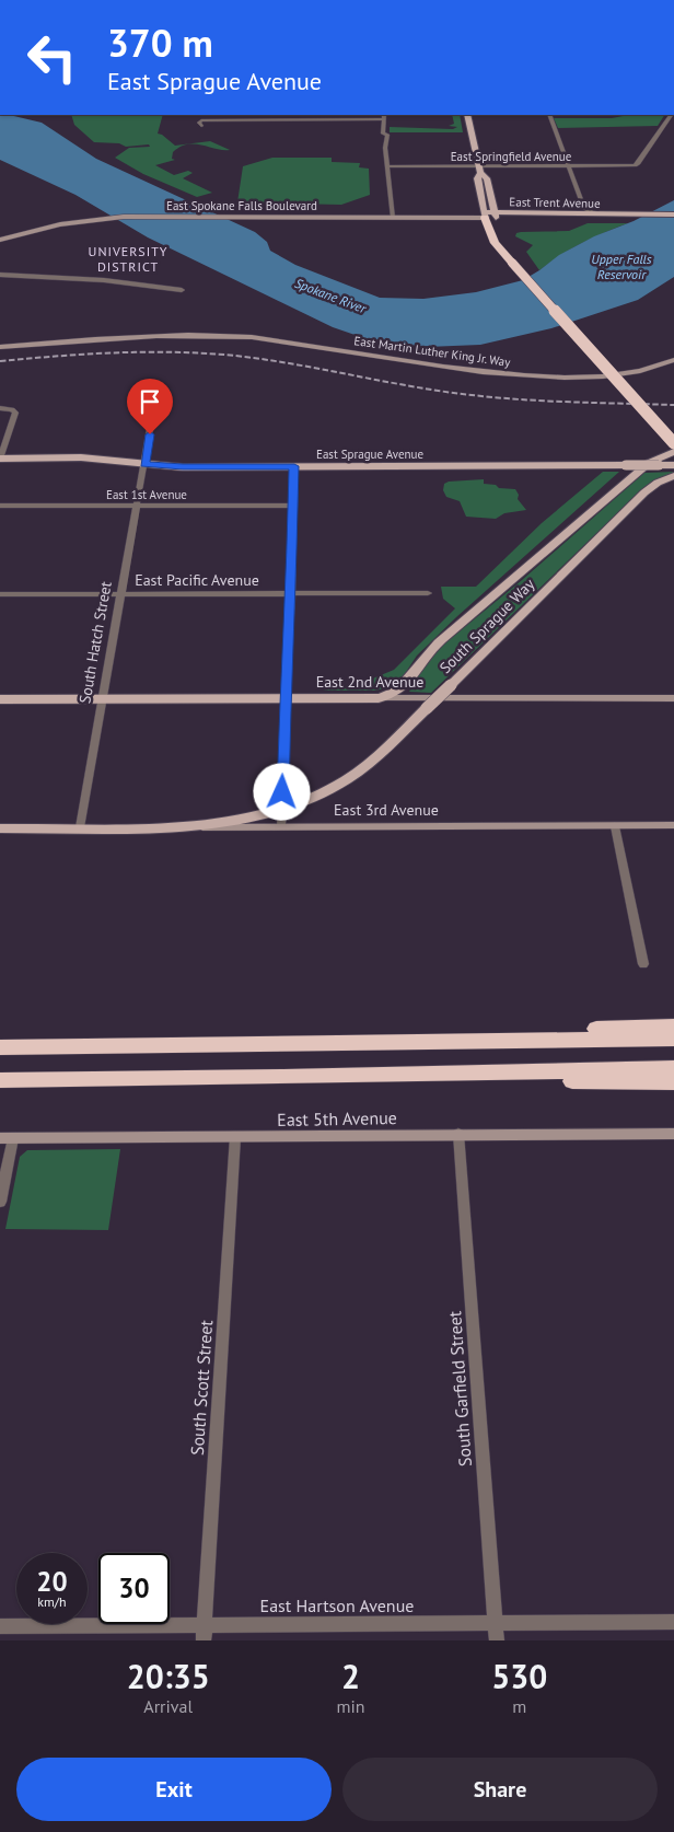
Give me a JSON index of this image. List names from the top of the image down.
{
  "streets": {
    "main road": [
      "East Trent Avenue",
      "East Sprague Avenue",
      "South Sprague Way",
      "East 2nd Avenue",
      "East 3rd Avenue"
    ],
    "street": [
      "East Springfield Avenue",
      "East Spokane Falls Boulevard",
      "East Martin Luther King Jr. Way",
      "East 1st Avenue",
      "East Pacific Avenue",
      "South Hatch Street",
      "East 5th Avenue",
      "South Scott Street",
      "South Garfield Street",
      "East Hartson Avenue"
    ]
  },
  "crossings": [
    ["East Trent Avenue", "East Spokane Falls Boulevard"],
    ["East Sprague Avenue", "South Hatch Street"],
    ["East 1st Avenue", "South Hatch Street"],
    ["East Pacific Avenue", "South Hatch Street"],
    ["South Sprague Way", "East 2nd Avenue"],
    ["South Sprague Way", "East 3rd Avenue"],
    ["South Hatch Street", "East 2nd Avenue"],
    ["South Hatch Street", "East 3rd Avenue"],
    ["East 5th Avenue", "South Scott Street"],
    ["East 5th Avenue", "South Garfield Street"],
    ["South Scott Street", "East Hartson Avenue"],
    ["South Garfield Street", "East Hartson Avenue"]
  ],
  "districts": ["UNIVERSITY DISTRICT"],
  "water": ["Upper Falls Reservoir", "Spokane River"],
  "page": {
    "turn": ["370 m", "East Sprague Avenue"],
    "speed": "20 km/h",
    "limit": "30",
    "eta": [
      "20:35",
      "Arrival",
      "2",
      "min",
      "530",
      "m"
    ],
    "buttons": ["Exit", "Share"]
  }
}
